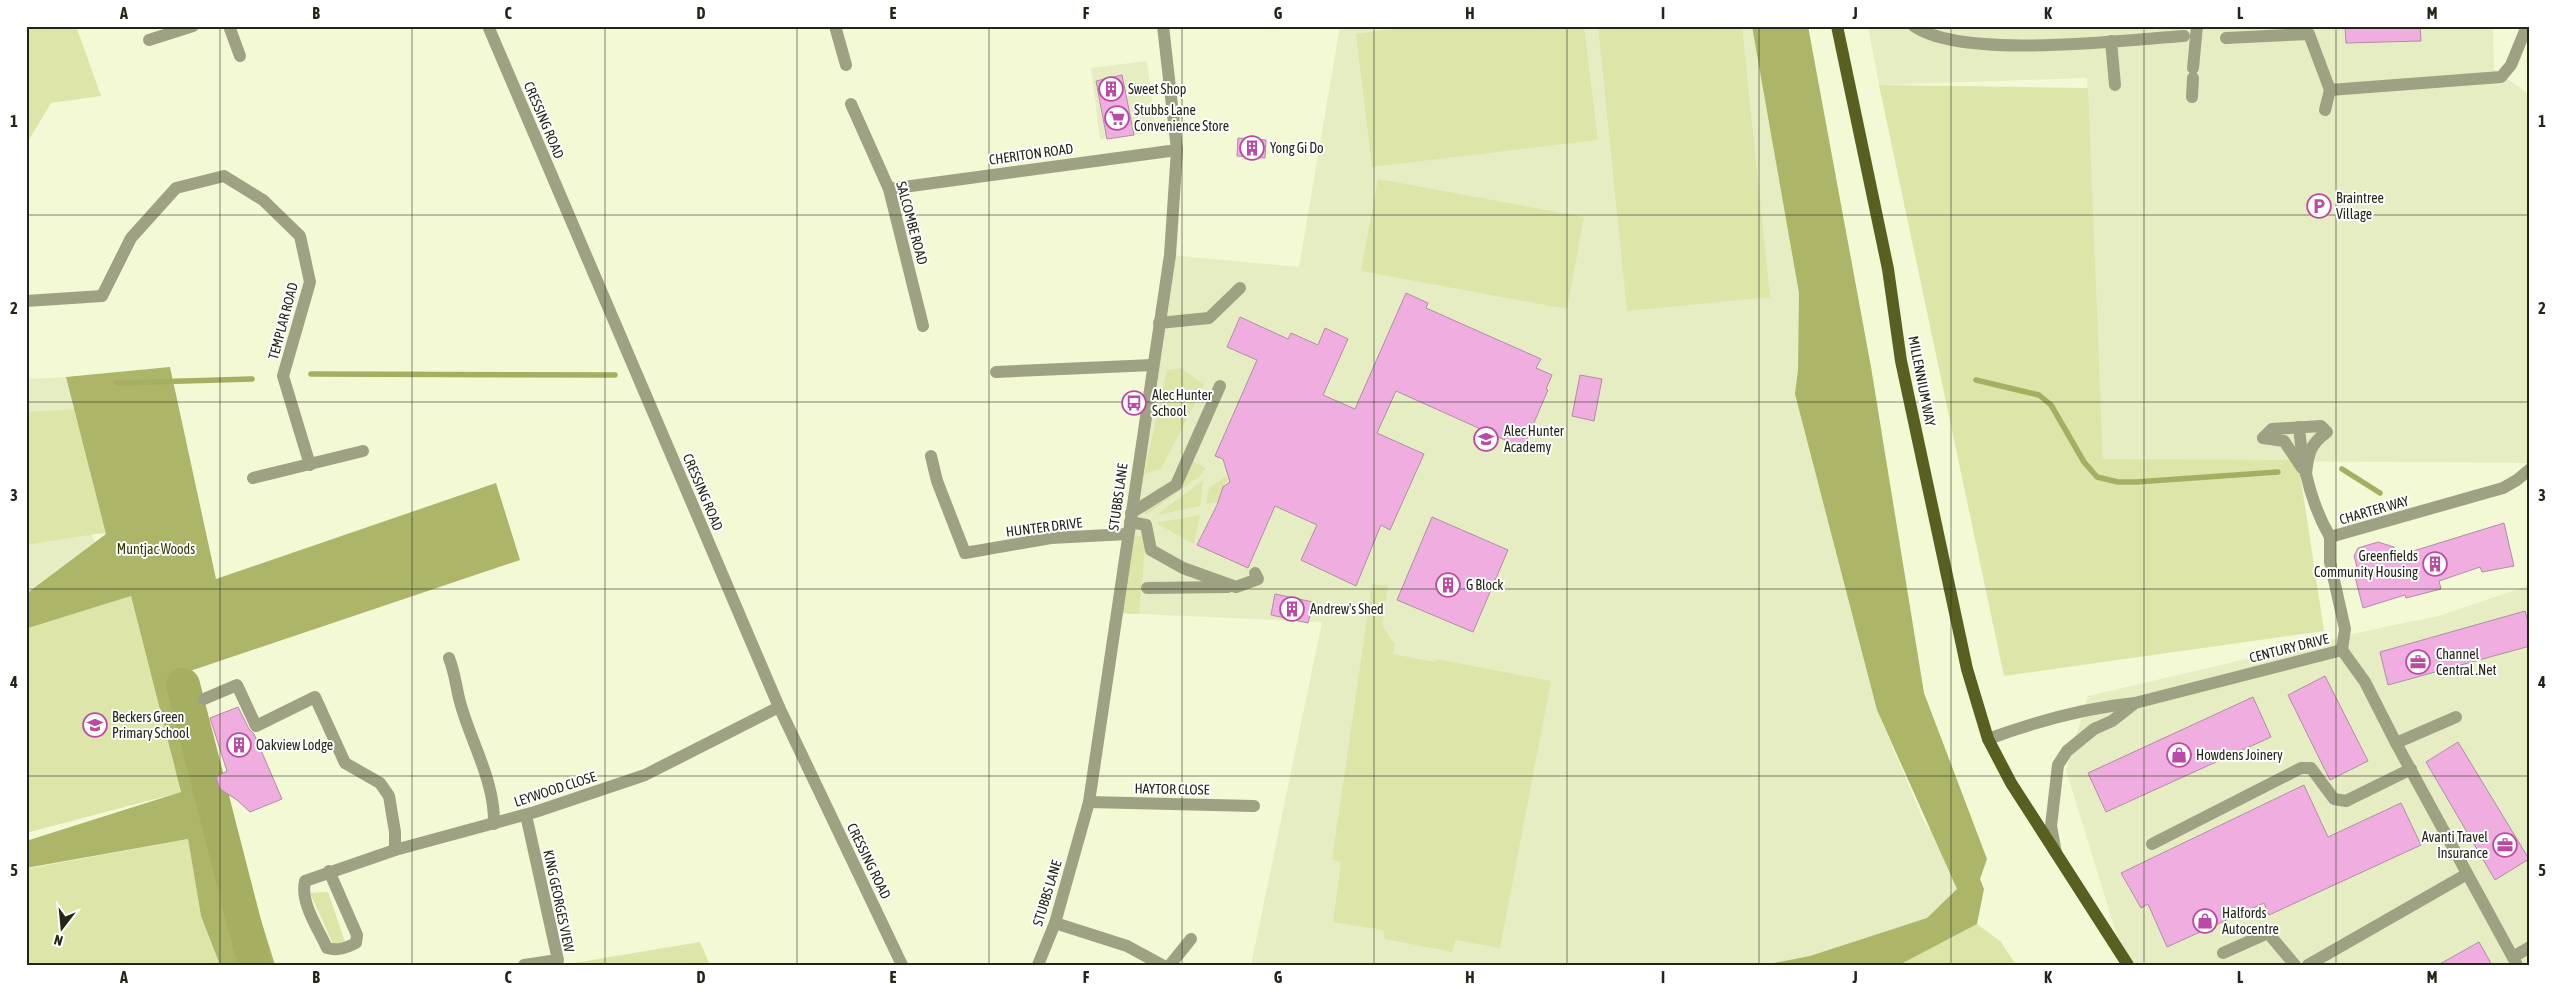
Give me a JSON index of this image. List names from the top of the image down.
{
  "streets": {
    "main road": ["MILLENNIUM WAY"],
    "street": [
      "CRESSING ROAD",
      "CHERITON ROAD",
      "SALCOMBE ROAD",
      "TEMPLAR ROAD",
      "STUBBS LANE",
      "CHARTER WAY",
      "HUNTER DRIVE",
      "CENTURY DRIVE",
      "LEYWOOD CLOSE",
      "HAYTOR CLOSE",
      "KING GEORGES VIEW"
    ]
  },
  "crossings": [
    ["CRESSING ROAD", "LEYWOOD CLOSE"],
    ["CHERITON ROAD", "SALCOMBE ROAD"],
    ["CHERITON ROAD", "STUBBS LANE"],
    ["MILLENNIUM WAY", "CENTURY DRIVE"],
    ["STUBBS LANE", "HUNTER DRIVE"],
    ["STUBBS LANE", "HAYTOR CLOSE"],
    ["CHARTER WAY", "CENTURY DRIVE"],
    ["LEYWOOD CLOSE", "KING GEORGES VIEW"]
  ],
  "parks": ["Muntjac Woods"],
  "places": {
    "building": [
      "Sweet Shop",
      "Yong Gi Do",
      "Greenfields Community Housing",
      "G Block",
      "Andrew's Shed",
      "Oakview Lodge"
    ],
    "supermarket": ["Stubbs Lane Convenience Store"],
    "parking": ["Braintree Village"],
    "bus stop": ["Alec Hunter School"],
    "school or university": ["Alec Hunter Academy", "Beckers Green Primary School"],
    "office": ["Channel Central .Net", "Avanti Travel Insurance"],
    "shop": ["Howdens Joinery", "Halfords Autocentre"]
  },
  "north": "bottom",
  "grid": {
    "columns": [
      "A",
      "B",
      "C",
      "D",
      "E",
      "F",
      "G",
      "H",
      "I",
      "J",
      "K",
      "L",
      "M"
    ],
    "rows": [
      "1",
      "2",
      "3",
      "4",
      "5"
    ]
  }
}
